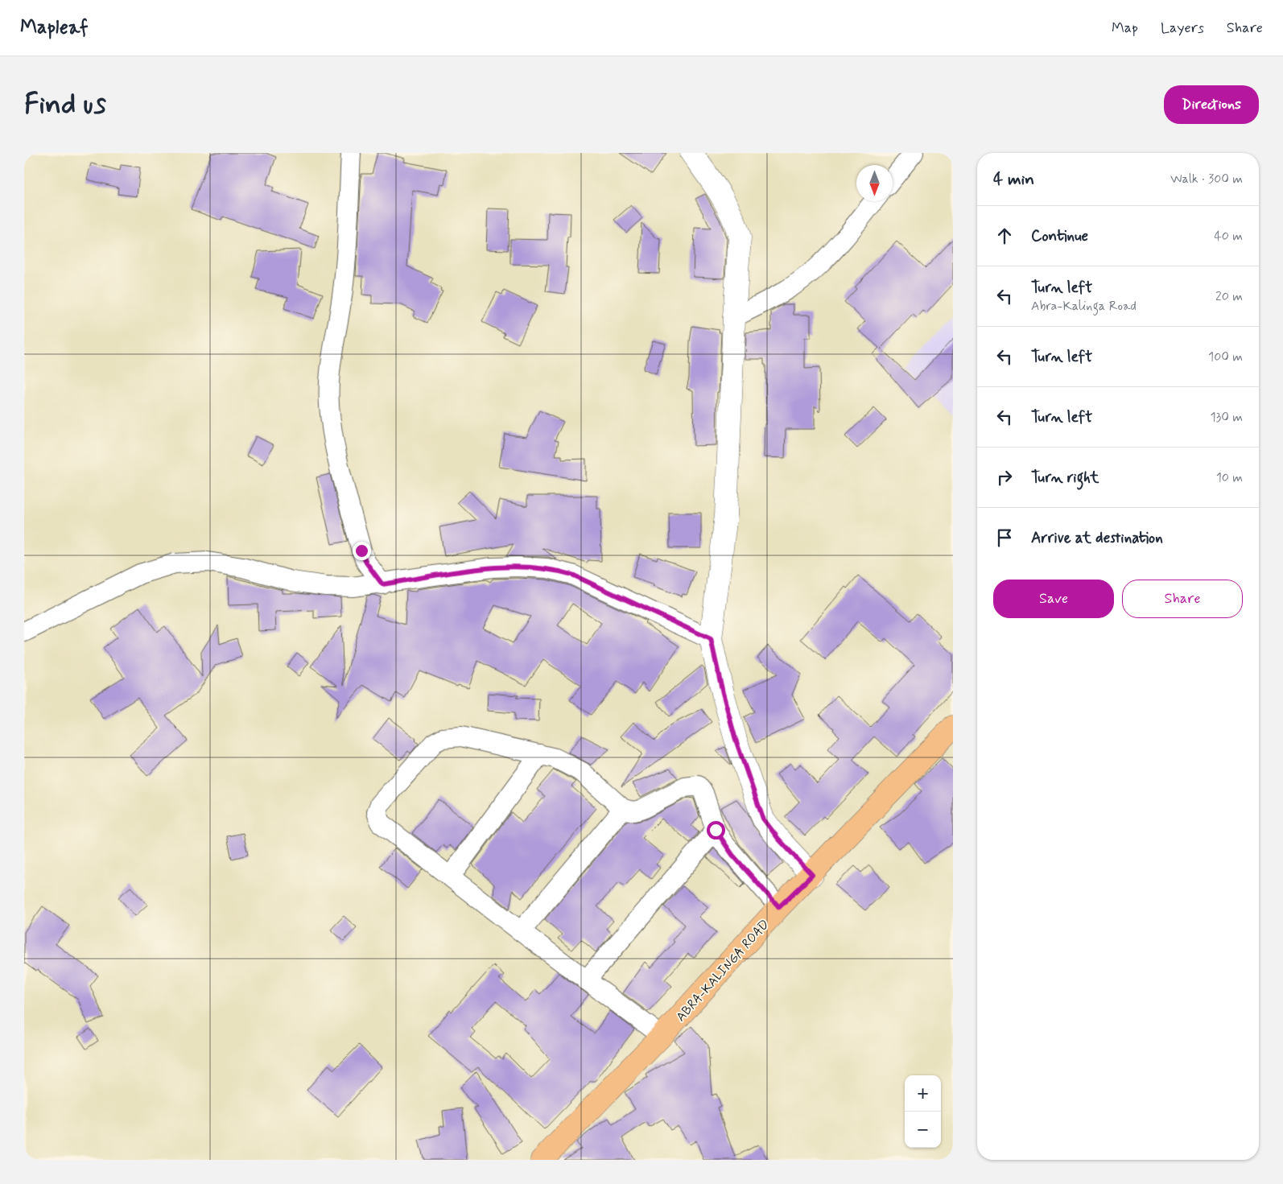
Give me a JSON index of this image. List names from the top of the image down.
{
  "streets": {
    "main road": ["ABRA-KALINGA ROAD"]
  },
  "north": "bottom",
  "page": {
    "header": "Mapleaf",
    "nav": ["Map", "Layers", "Share"],
    "buttons": [
      "Directions",
      ["Save", "Share"]
    ],
    "title": "Find us",
    "heading": ["4 min", "Walk · 300 m"],
    "list": [
      ["Continue", "40 m"],
      ["Turn left", "Abra-Kalinga Road", "20 m"],
      ["Turn left", "100 m"],
      ["Turn left", "130 m"],
      ["Turn right", "10 m"],
      "Arrive at destination"
    ],
    "map_buttons": ["+", "−"]
  }
}
